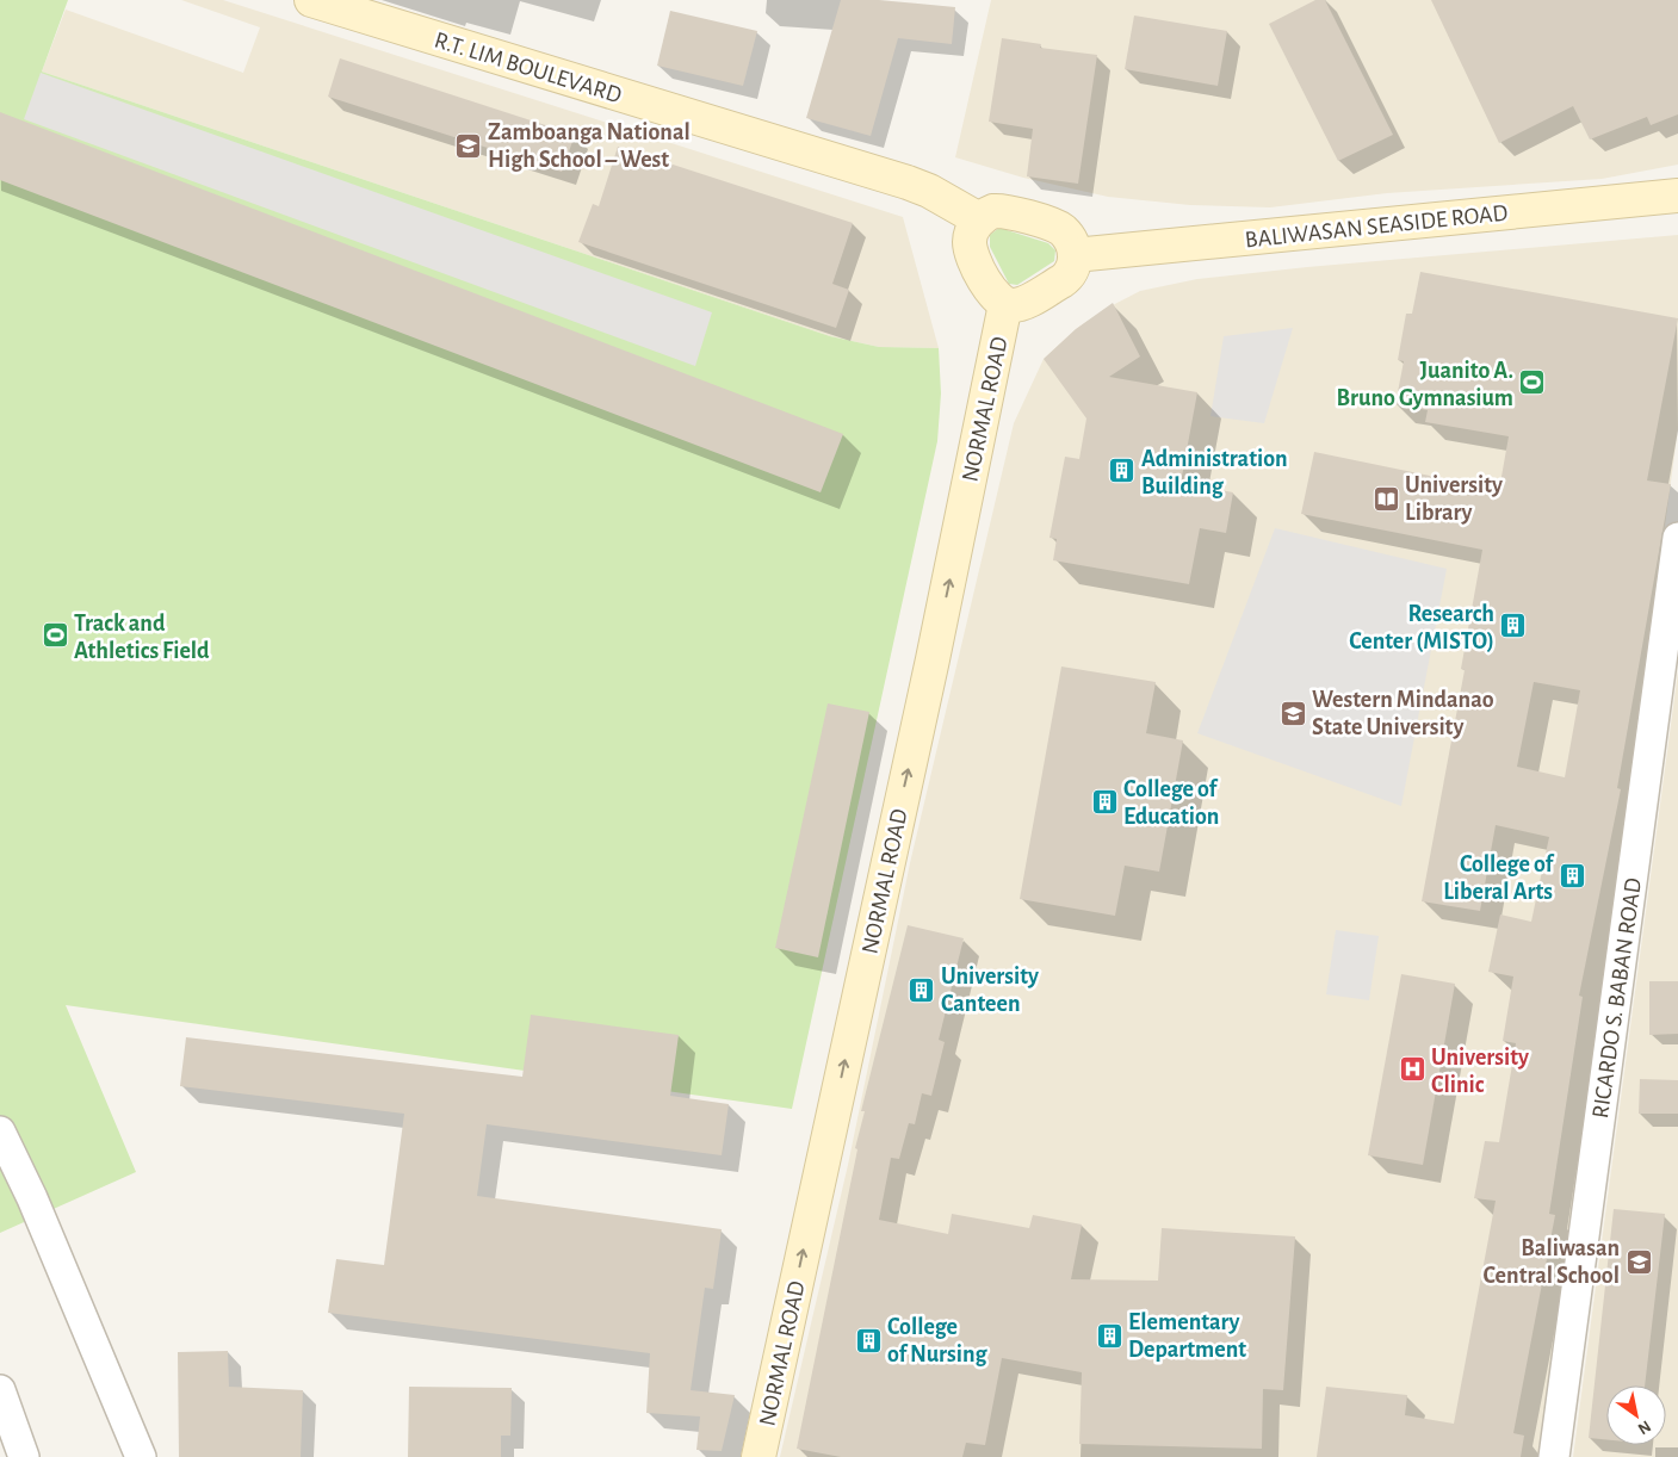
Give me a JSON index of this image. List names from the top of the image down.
{
  "streets": {
    "main road": ["R.T. LIM BOULEVARD", "BALIWASAN SEASIDE ROAD", "NORMAL ROAD"],
    "street": ["RICARDO S. BABAN ROAD"]
  },
  "crossings": [
    ["R.T. LIM BOULEVARD", "BALIWASAN SEASIDE ROAD"],
    ["R.T. LIM BOULEVARD", "NORMAL ROAD"],
    ["BALIWASAN SEASIDE ROAD", "NORMAL ROAD"]
  ],
  "one_way": ["NORMAL ROAD"],
  "places": {
    "school or university": ["Zamboanga National High School – West", "Western Mindanao State University", "Baliwasan Central School"],
    "sports": ["Juanito A. Bruno Gymnasium", "Track and Athletics Field"],
    "building": [
      "Administration Building",
      "Research Center (MISTO)",
      "College of Education",
      "College of Liberal Arts",
      "University Canteen",
      "Elementary Department",
      "College of Nursing"
    ],
    "library": ["University Library"],
    "hospital": ["University Clinic"]
  },
  "north": "bottom right"
}
